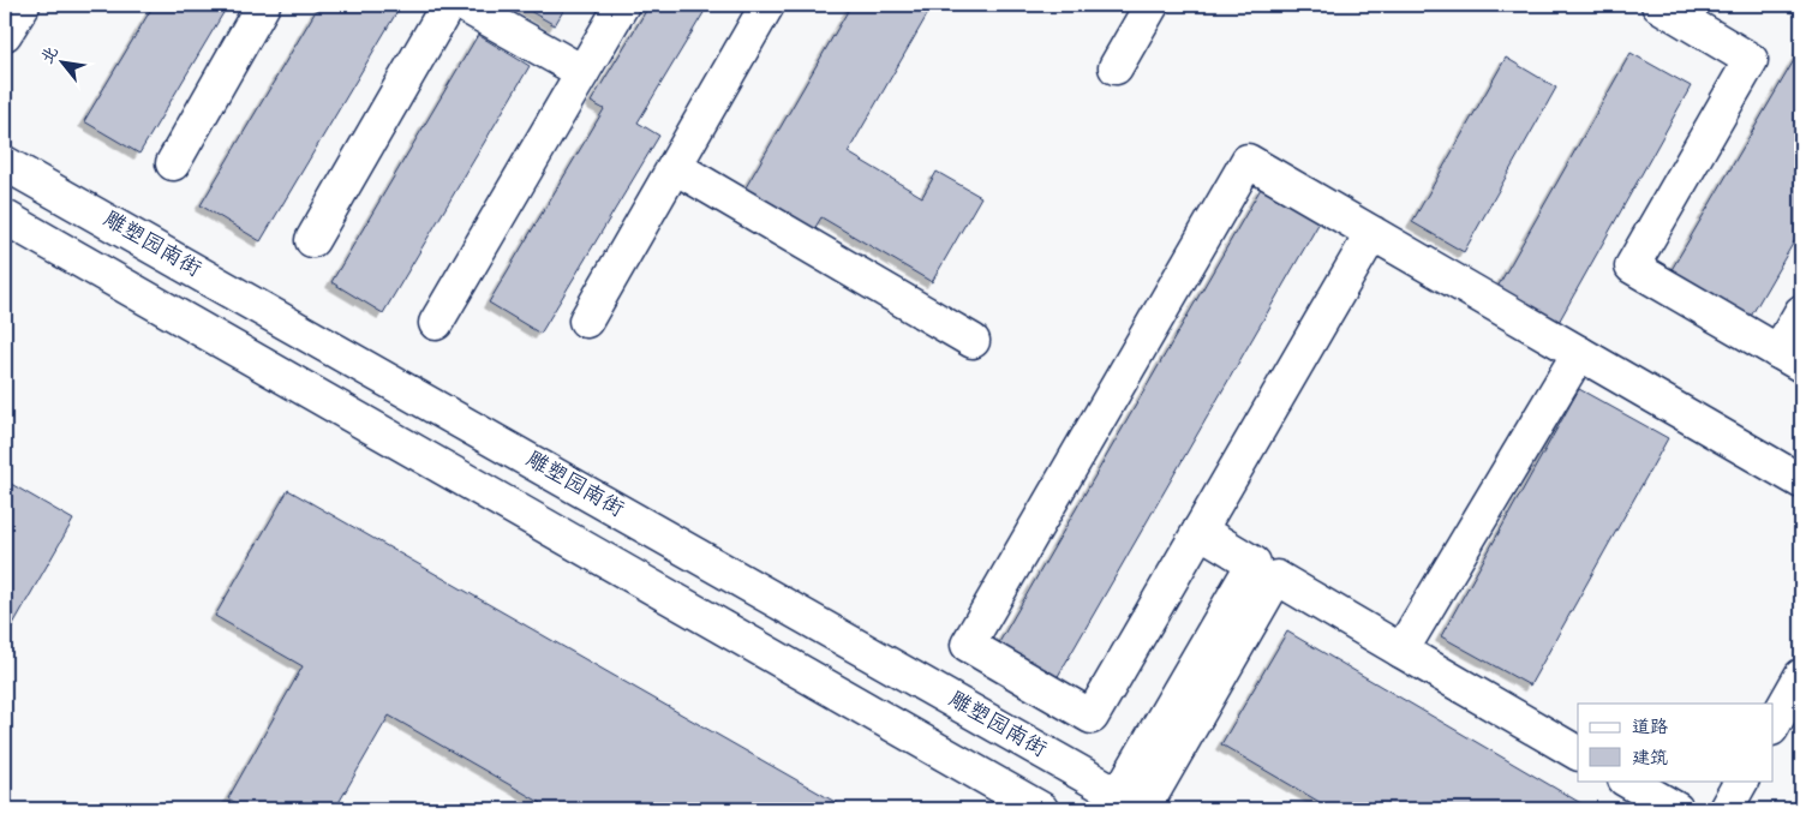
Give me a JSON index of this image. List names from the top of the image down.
{
  "streets": {
    "street": ["雕塑园南街"]
  },
  "legend": ["道路", "建筑"],
  "north": "top left"
}
